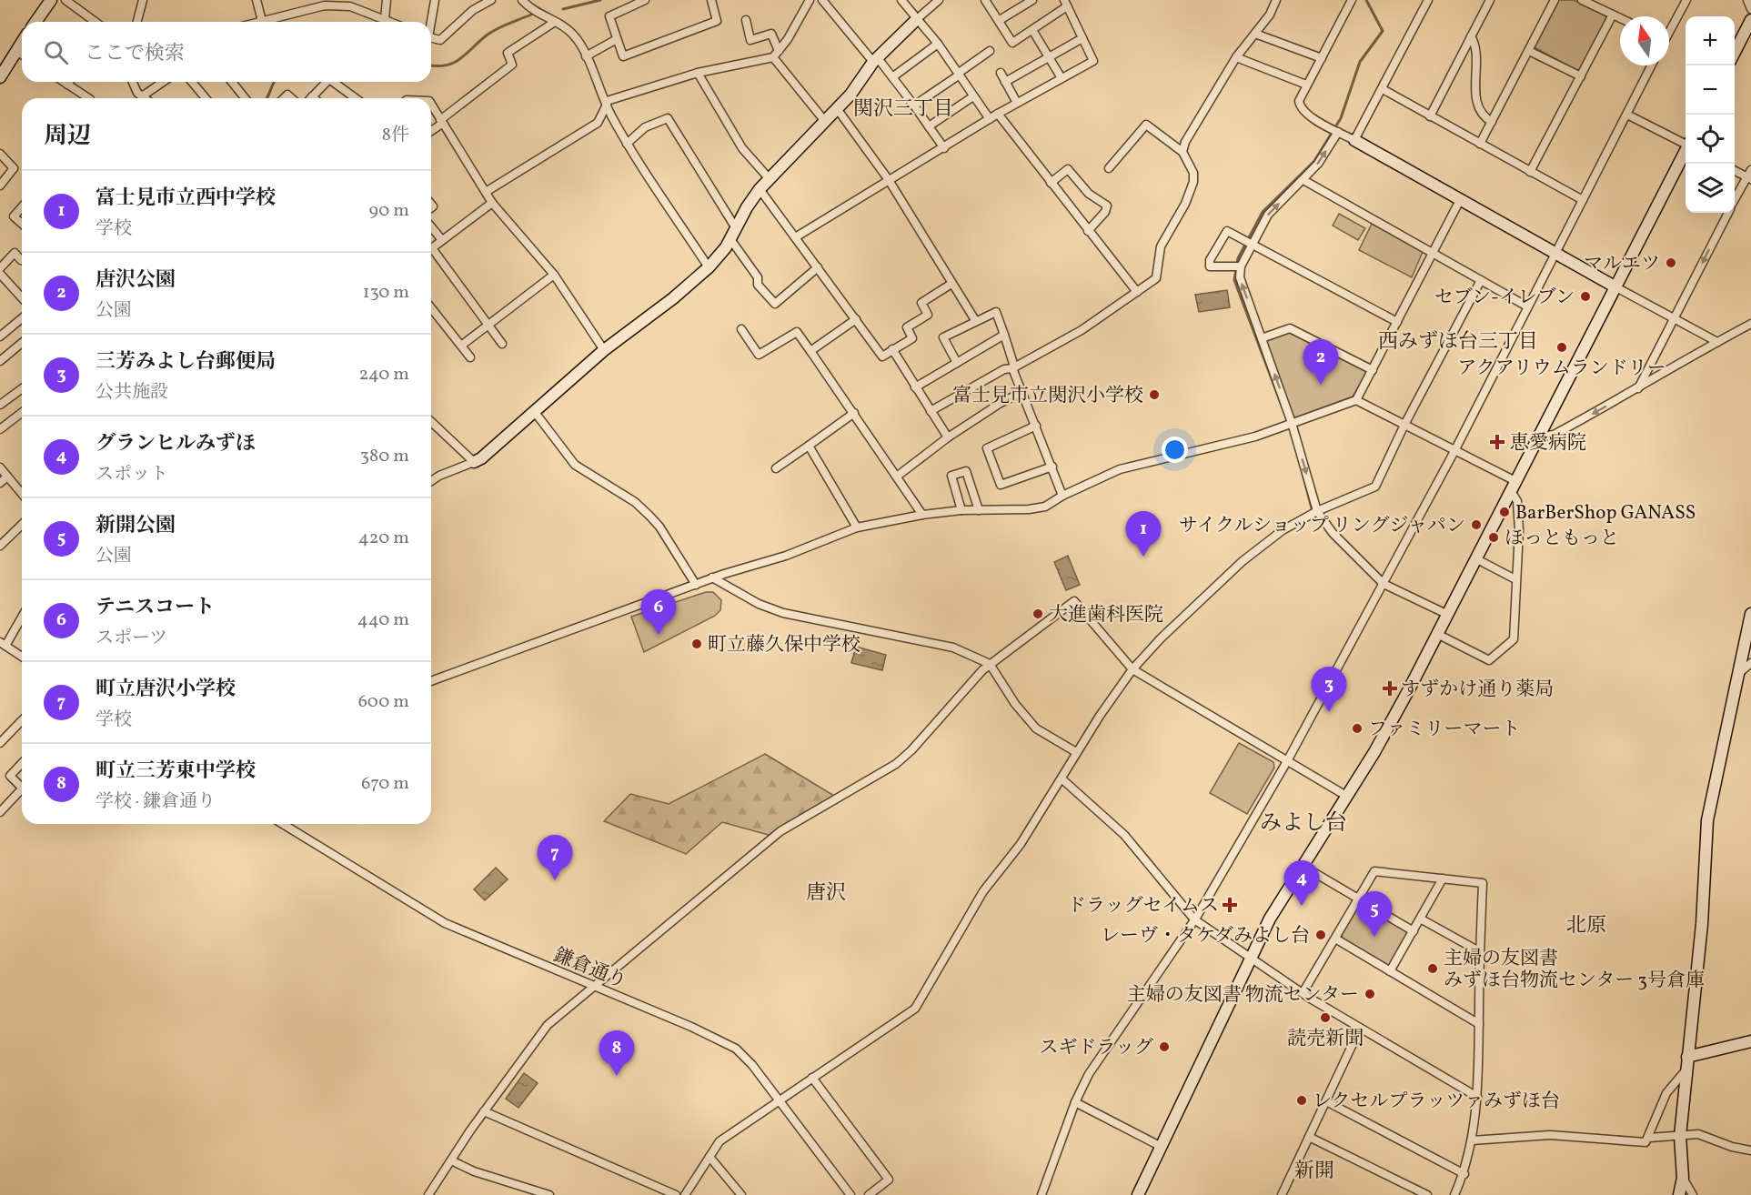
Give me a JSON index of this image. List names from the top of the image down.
{
  "streets": {
    "street": ["鎌倉通り"]
  },
  "districts": [
    "関沢三丁目",
    "西みずほ台三丁目",
    "みよし台",
    "唐沢",
    "北原",
    "新開"
  ],
  "places": {
    "other": [
      "マルエツ",
      "セブン-イレブン",
      "アクアリウムランドリー",
      "富士見市立関沢小学校",
      "BarBerShop GANASS",
      "サイクルショップ リングジャパン",
      "ほっともっと",
      "大進歯科医院",
      "町立藤久保中学校",
      "ファミリーマート",
      "レーヴ・タケダみよし台",
      "主婦の友図書 みずほ台物流センター 3号倉庫",
      "主婦の友図書 物流センター",
      "読売新聞",
      "スギドラッグ",
      "レクセルプラッツァみずほ台"
    ],
    "health": ["恵愛病院", "すずかけ通り薬局", "ドラッグセイムス"]
  },
  "north": "top",
  "page": {
    "map_buttons": ["+", "−"],
    "search": "ここで検索",
    "heading": ["周辺", "8件"],
    "list": [
      {
        "mark": "1",
        "name": "富士見市立西中学校",
        "note": "学校",
        "value": "90 m"
      },
      {
        "mark": "2",
        "name": "唐沢公園",
        "note": "公園",
        "value": "130 m"
      },
      {
        "mark": "3",
        "name": "三芳みよし台郵便局",
        "note": "公共施設",
        "value": "240 m"
      },
      {
        "mark": "4",
        "name": "グランヒルみずほ",
        "note": "スポット",
        "value": "380 m"
      },
      {
        "mark": "5",
        "name": "新開公園",
        "note": "公園",
        "value": "420 m"
      },
      {
        "mark": "6",
        "name": "テニスコート",
        "note": "スポーツ",
        "value": "440 m"
      },
      {
        "mark": "7",
        "name": "町立唐沢小学校",
        "note": "学校",
        "value": "600 m"
      },
      {
        "mark": "8",
        "name": "町立三芳東中学校",
        "note": "学校 · 鎌倉通り",
        "value": "670 m"
      }
    ],
    "pins": [
      "2",
      "1",
      "6",
      "3",
      "7",
      "4",
      "5",
      "8"
    ]
  }
}
